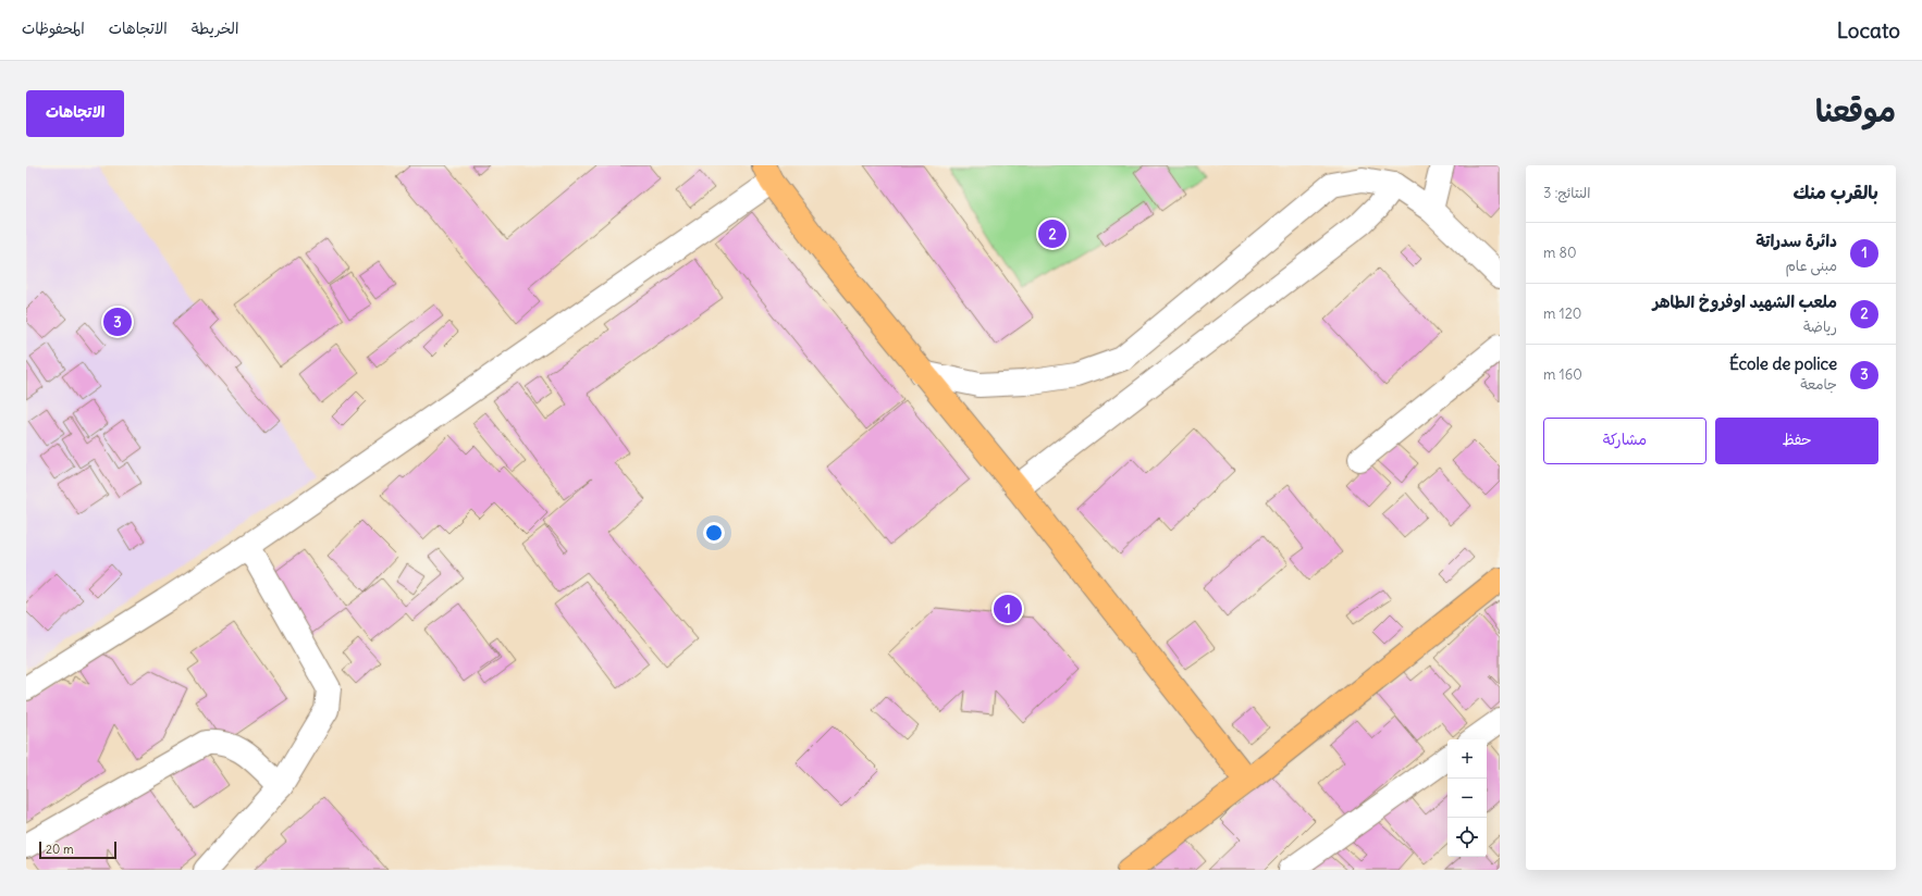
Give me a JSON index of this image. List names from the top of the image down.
{
  "scale_bar": "20 m",
  "page": {
    "header": "Locato",
    "nav": ["الخريطة", "الاتجاهات", "المحفوظات"],
    "title": "موقعنا",
    "buttons": [
      "الاتجاهات",
      ["حفظ", "مشاركة"]
    ],
    "heading": ["بالقرب منك", "النتائج: 3"],
    "pins": ["2", "3", "1"],
    "list": [
      {
        "mark": "1",
        "name": "دائرة سدراتة",
        "note": "مبنى عام",
        "value": "80 m"
      },
      {
        "mark": "2",
        "name": "ملعب الشهيد اوفروخ الطاهر",
        "note": "رياضة",
        "value": "120 m"
      },
      {
        "mark": "3",
        "name": "École de police",
        "note": "جامعة",
        "value": "160 m"
      }
    ],
    "map_buttons": ["+", "−"],
    "scale": "20 m"
  }
}
